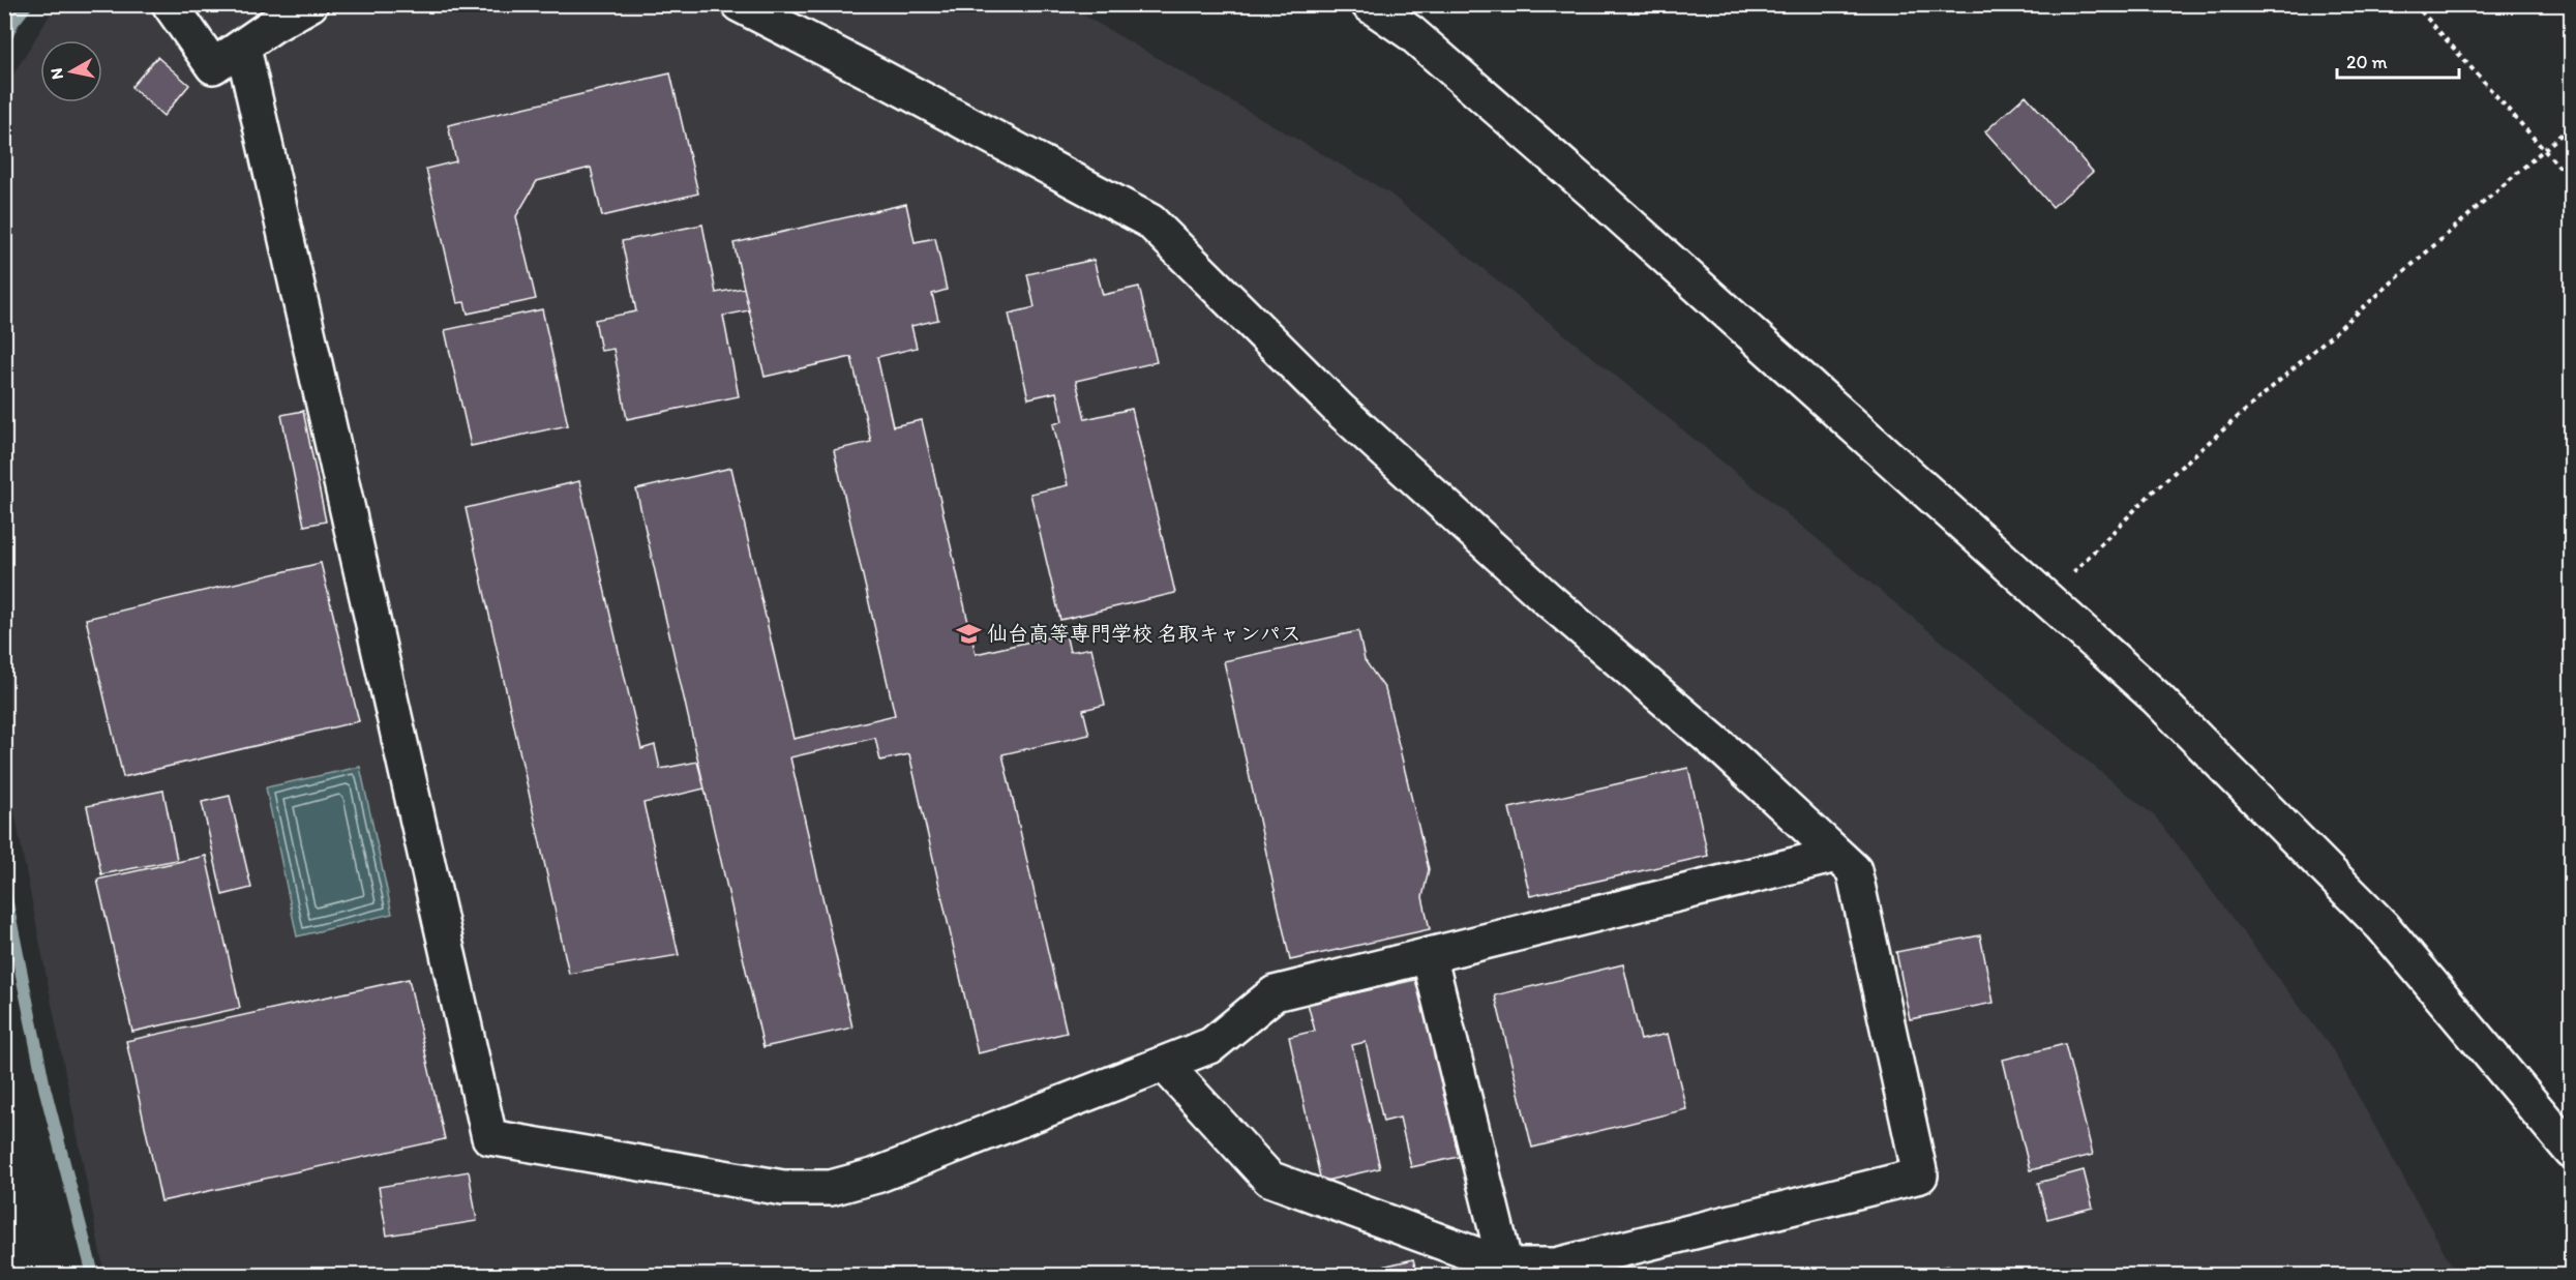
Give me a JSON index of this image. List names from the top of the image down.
{
  "places": {
    "school or university": ["仙台高等専門学校 名取キャンパス"]
  },
  "scale_bar": "20 m",
  "north": "left"
}
